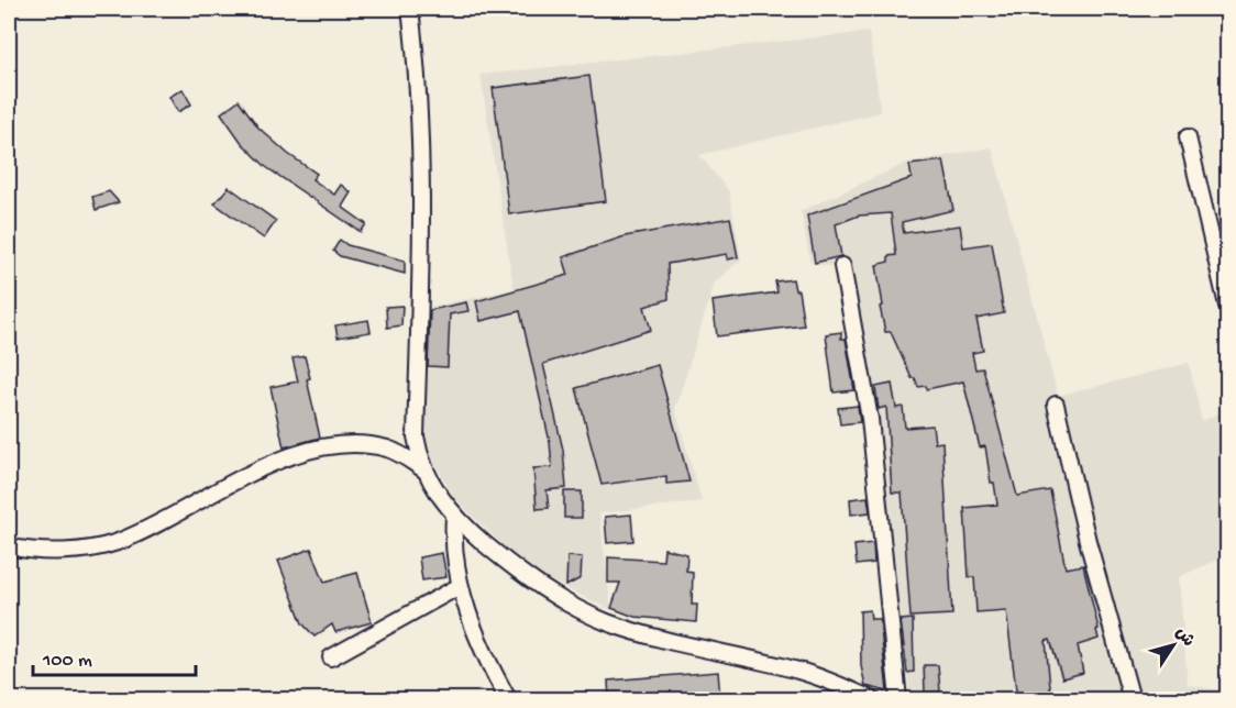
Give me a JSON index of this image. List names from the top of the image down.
{
  "scale_bar": "100 m",
  "north": "top right"
}
